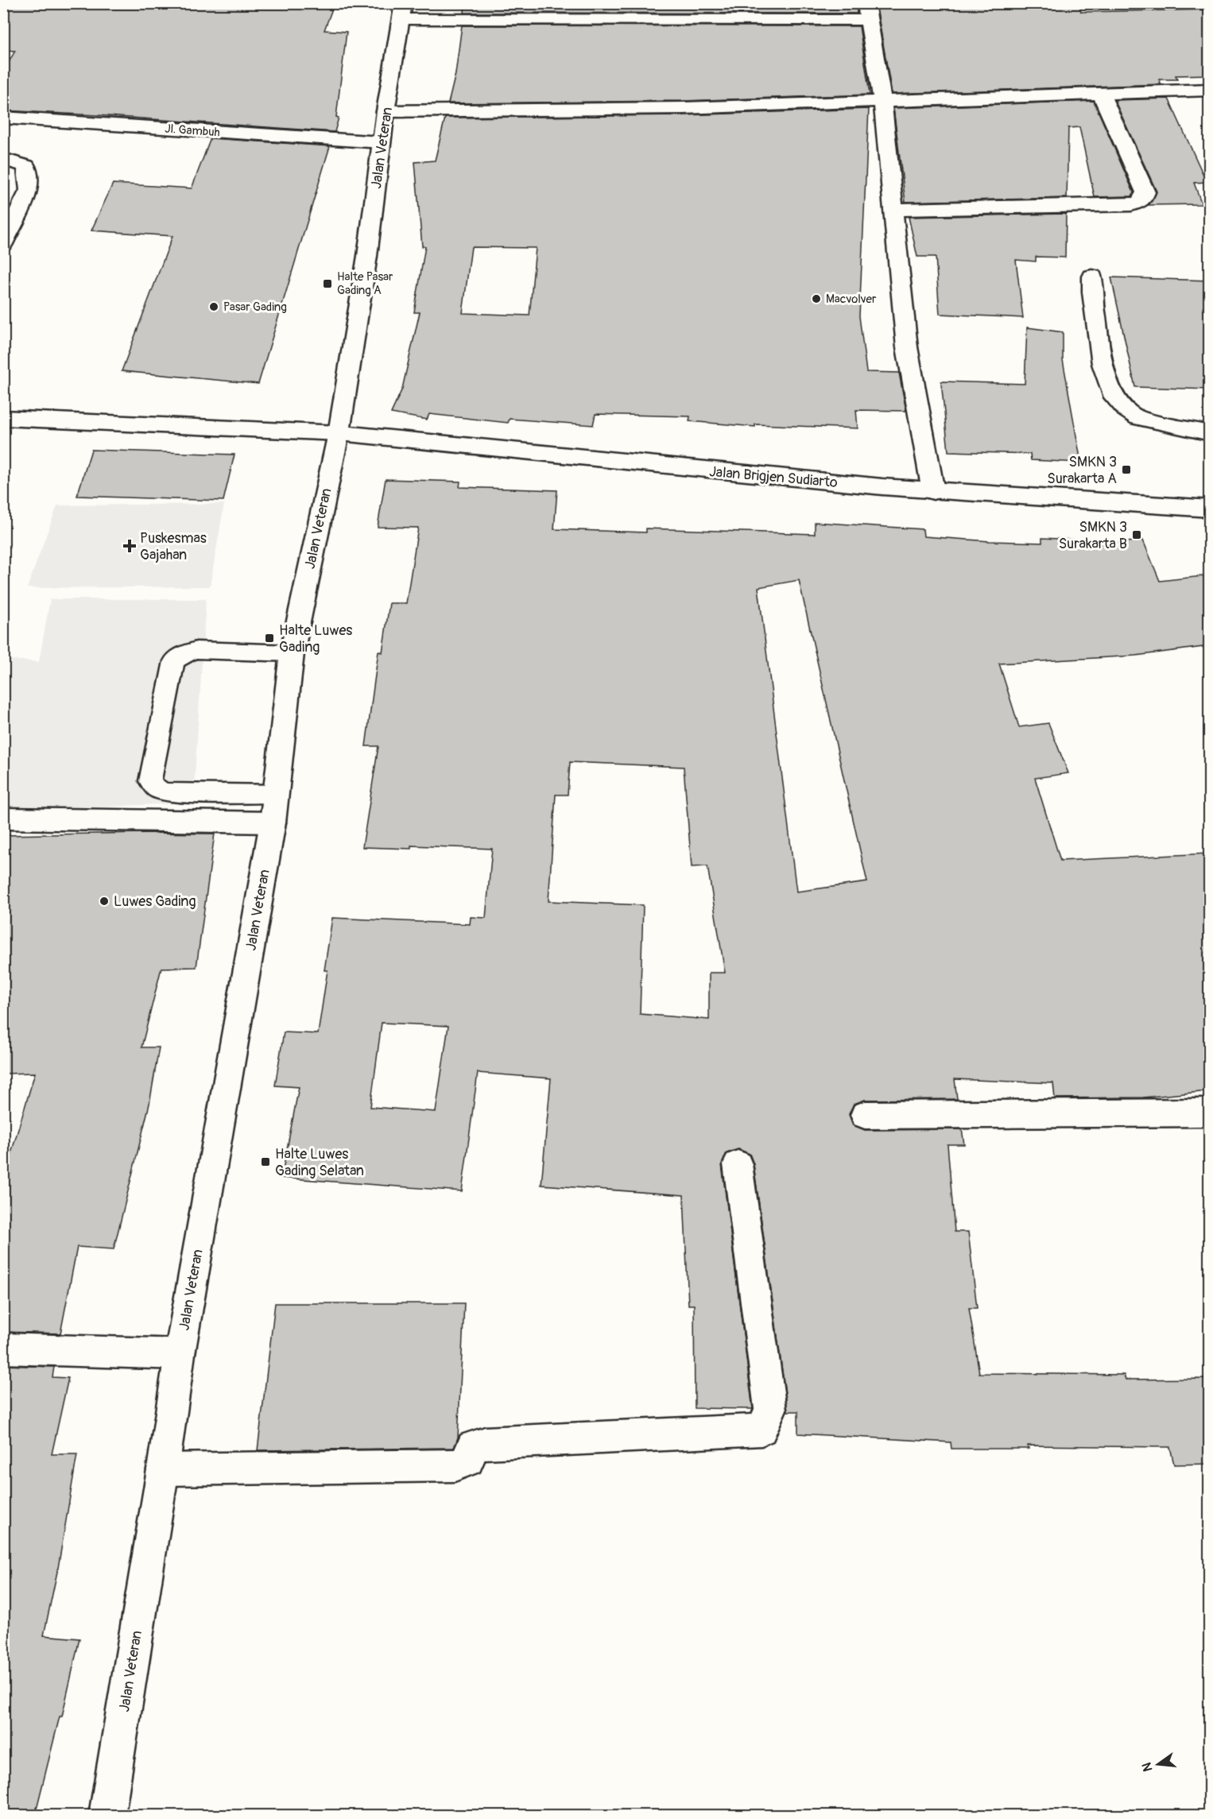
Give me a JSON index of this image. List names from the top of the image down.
{
  "streets": {
    "street": ["Jl. Gambuh", "Jalan Veteran", "Jalan Brigjen Sudiarto"]
  },
  "crossings": [
    ["Jl. Gambuh", "Jalan Veteran"],
    ["Jalan Veteran", "Jalan Brigjen Sudiarto"]
  ],
  "places": {
    "transit": [
      "Halte Pasar Gading A",
      "SMKN 3 Surakarta A",
      "SMKN 3 Surakarta B",
      "Halte Luwes Gading",
      "Halte Luwes Gading Selatan"
    ],
    "other": ["Macvolver", "Pasar Gading", "Luwes Gading"],
    "health": ["Puskesmas Gajahan"]
  },
  "north": "left"
}
